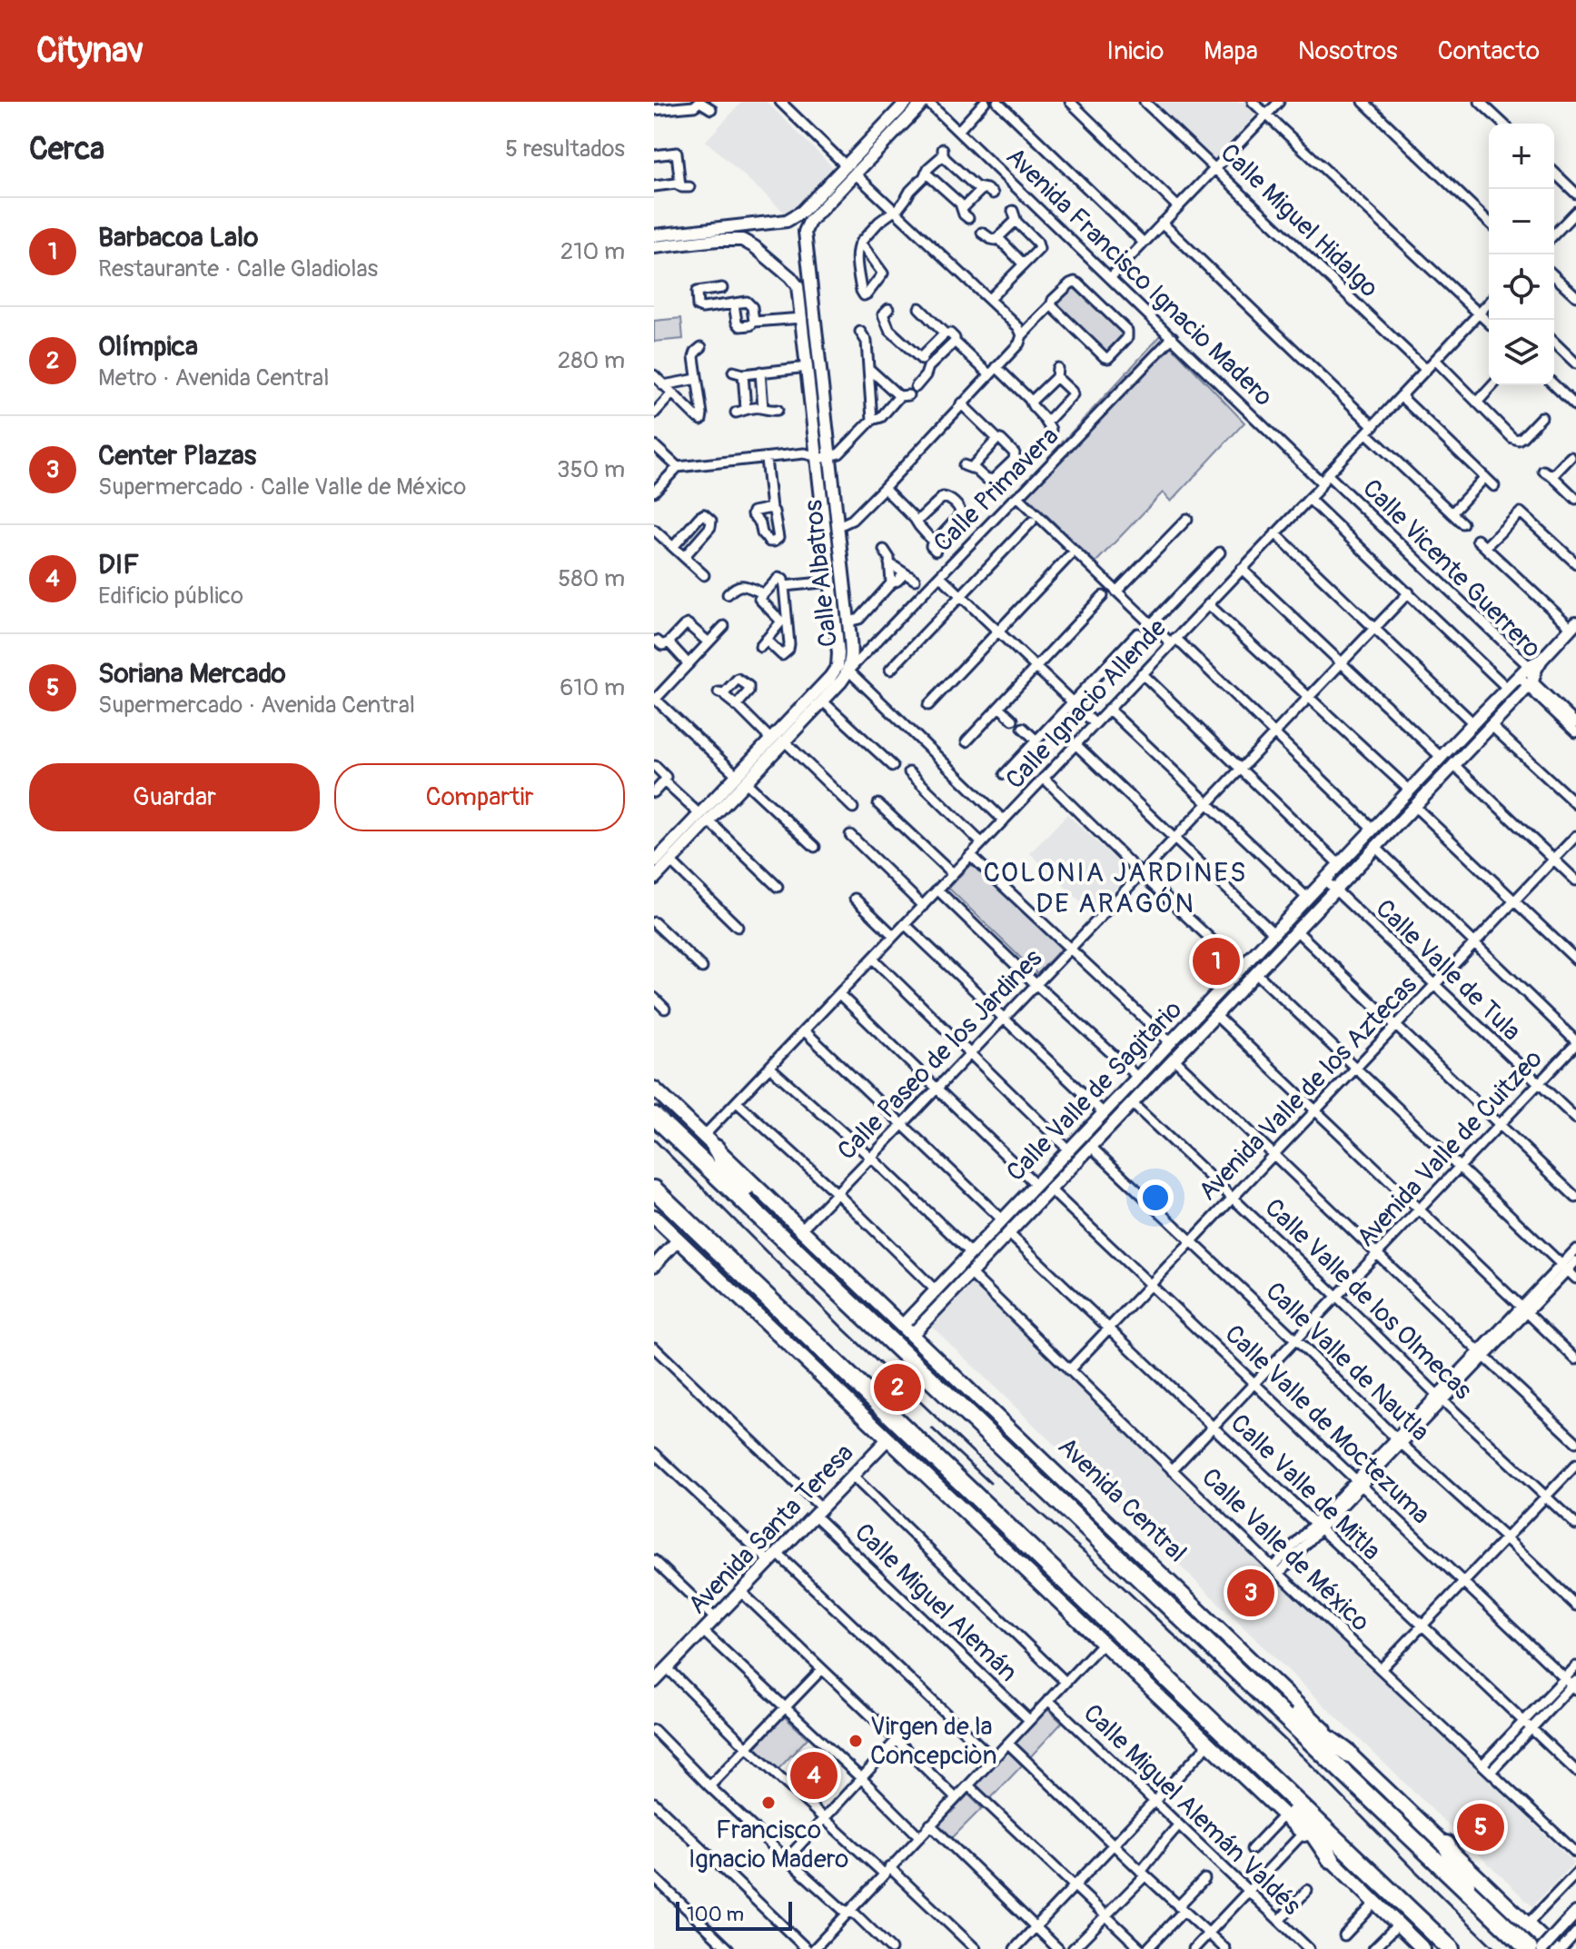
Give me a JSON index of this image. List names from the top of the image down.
{
  "streets": {
    "highway": ["Avenida Central"],
    "street": [
      "Calle Miguel Hidalgo",
      "Avenida Francisco Ignacio Madero",
      "Calle Primavera",
      "Calle Vicente Guerrero",
      "Calle Albatros",
      "Calle Ignacio Allende",
      "Calle Valle de Tula",
      "Calle Paseo de los Jardines",
      "Avenida Valle de los Aztecas",
      "Calle Valle de Sagitario",
      "Avenida Valle de Cuitzeo",
      "Calle Valle de los Olmecas",
      "Calle Valle de Nautla",
      "Calle Valle de Moctezuma",
      "Calle Valle de Mitla",
      "Avenida Santa Teresa",
      "Calle Valle de México",
      "Calle Miguel Alemán",
      "Calle Miguel Alemán Valdés"
    ]
  },
  "crossings": [
    ["Calle Miguel Hidalgo", "Calle Ignacio Allende"],
    ["Avenida Francisco Ignacio Madero", "Calle Primavera"],
    ["Avenida Francisco Ignacio Madero", "Calle Vicente Guerrero"],
    ["Avenida Francisco Ignacio Madero", "Calle Ignacio Allende"],
    ["Calle Primavera", "Calle Albatros"],
    ["Calle Vicente Guerrero", "Calle Ignacio Allende"],
    ["Calle Vicente Guerrero", "Calle Valle de Sagitario"],
    ["Calle Ignacio Allende", "Avenida Central"],
    ["Calle Valle de Tula", "Avenida Valle de los Aztecas"],
    ["Calle Valle de Tula", "Calle Valle de Sagitario"],
    ["Calle Valle de Tula", "Avenida Valle de Cuitzeo"],
    ["Calle Paseo de los Jardines", "Avenida Central"],
    ["Avenida Valle de los Aztecas", "Calle Valle de los Olmecas"],
    ["Avenida Valle de los Aztecas", "Calle Valle de Nautla"],
    ["Avenida Valle de los Aztecas", "Calle Valle de Moctezuma"],
    ["Avenida Valle de los Aztecas", "Calle Valle de Mitla"],
    ["Avenida Valle de los Aztecas", "Calle Valle de México"],
    ["Calle Valle de Sagitario", "Calle Valle de los Olmecas"],
    ["Calle Valle de Sagitario", "Calle Valle de Nautla"],
    ["Calle Valle de Sagitario", "Calle Valle de Moctezuma"],
    ["Calle Valle de Sagitario", "Calle Valle de Mitla"],
    ["Calle Valle de Sagitario", "Avenida Central"],
    ["Calle Valle de Sagitario", "Calle Valle de México"],
    ["Avenida Valle de Cuitzeo", "Calle Valle de los Olmecas"],
    ["Avenida Valle de Cuitzeo", "Calle Valle de Nautla"],
    ["Avenida Valle de Cuitzeo", "Calle Valle de Moctezuma"],
    ["Avenida Valle de Cuitzeo", "Calle Valle de Mitla"],
    ["Avenida Valle de Cuitzeo", "Calle Valle de México"],
    ["Avenida Santa Teresa", "Calle Miguel Alemán"]
  ],
  "districts": ["COLONIA JARDINES DE ARAGÓN"],
  "places": ["Virgen de la Concepciòn", "Francisco Ignacio Madero"],
  "scale_bar": "100 m",
  "page": {
    "header": "Citynav",
    "nav": [
      "Inicio",
      "Mapa",
      "Nosotros",
      "Contacto"
    ],
    "heading": ["Cerca", "5 resultados"],
    "map_buttons": ["+", "−"],
    "list": [
      {
        "mark": "1",
        "name": "Barbacoa Lalo",
        "note": "Restaurante · Calle Gladiolas",
        "value": "210 m"
      },
      {
        "mark": "2",
        "name": "Olímpica",
        "note": "Metro · Avenida Central",
        "value": "280 m"
      },
      {
        "mark": "3",
        "name": "Center Plazas",
        "note": "Supermercado · Calle Valle de México",
        "value": "350 m"
      },
      {
        "mark": "4",
        "name": "DIF",
        "note": "Edificio público",
        "value": "580 m"
      },
      {
        "mark": "5",
        "name": "Soriana Mercado",
        "note": "Supermercado · Avenida Central",
        "value": "610 m"
      }
    ],
    "buttons": ["Guardar", "Compartir"],
    "pins": [
      "1",
      "2",
      "3",
      "4",
      "5"
    ],
    "scale": "100 m"
  }
}
